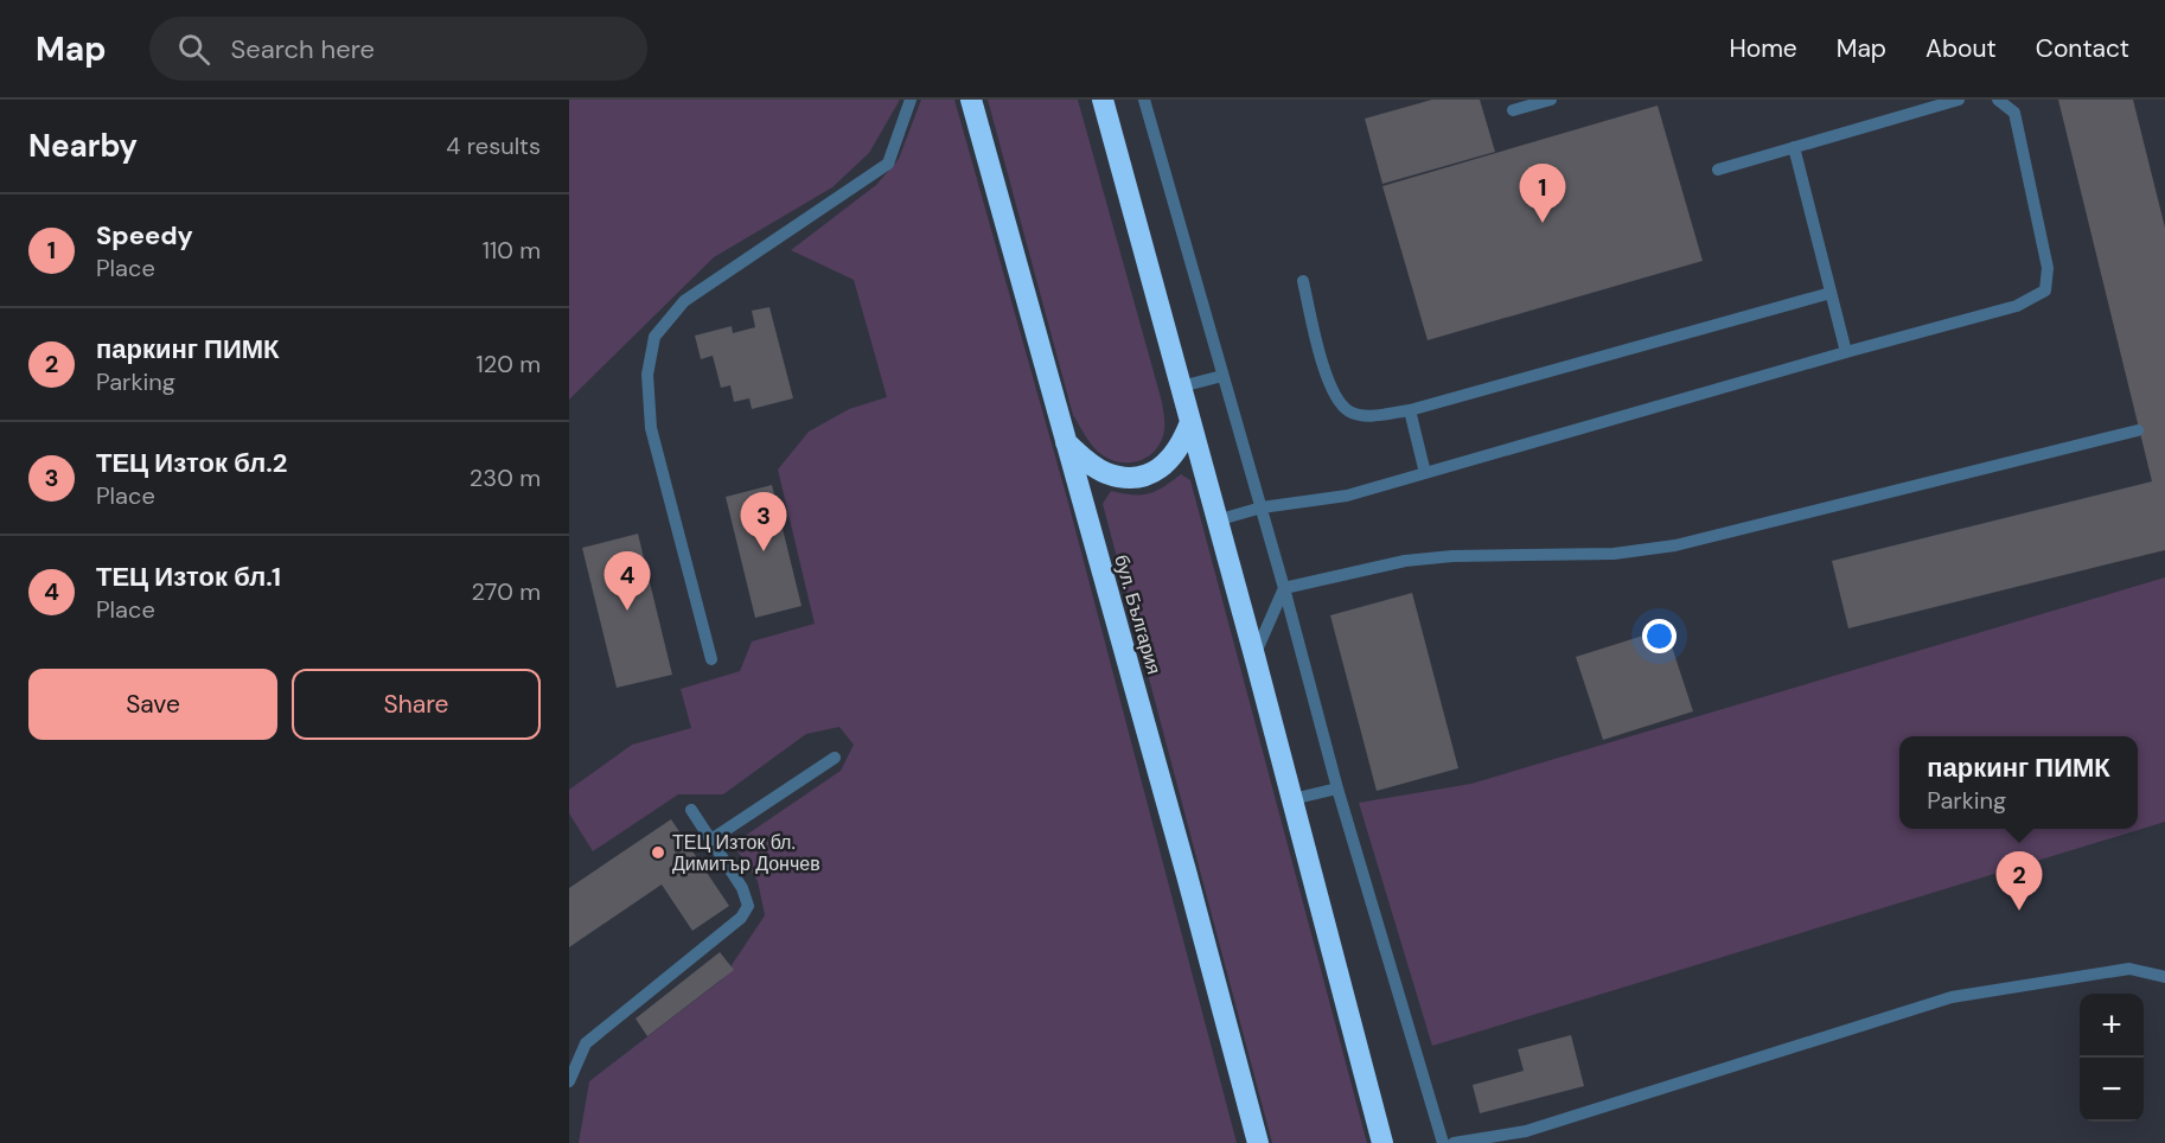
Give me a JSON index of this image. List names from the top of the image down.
{
  "streets": {
    "highway": ["бул. България"]
  },
  "places": ["ТЕЦ Изток бл. Димитър Дончев"],
  "page": {
    "header": "Map",
    "search": "Search here",
    "nav": [
      "Home",
      "Map",
      "About",
      "Contact"
    ],
    "heading": ["Nearby", "4 results"],
    "pins": [
      "1",
      "3",
      "4",
      "2"
    ],
    "list": [
      {
        "mark": "1",
        "name": "Speedy",
        "note": "Place",
        "value": "110 m"
      },
      {
        "mark": "2",
        "name": "паркинг ПИМК",
        "note": "Parking",
        "value": "120 m"
      },
      {
        "mark": "3",
        "name": "ТЕЦ Изток бл.2",
        "note": "Place",
        "value": "230 m"
      },
      {
        "mark": "4",
        "name": "ТЕЦ Изток бл.1",
        "note": "Place",
        "value": "270 m"
      }
    ],
    "buttons": ["Save", "Share"],
    "popup": ["паркинг ПИМК", "Parking"],
    "map_buttons": ["+", "−"]
  }
}
